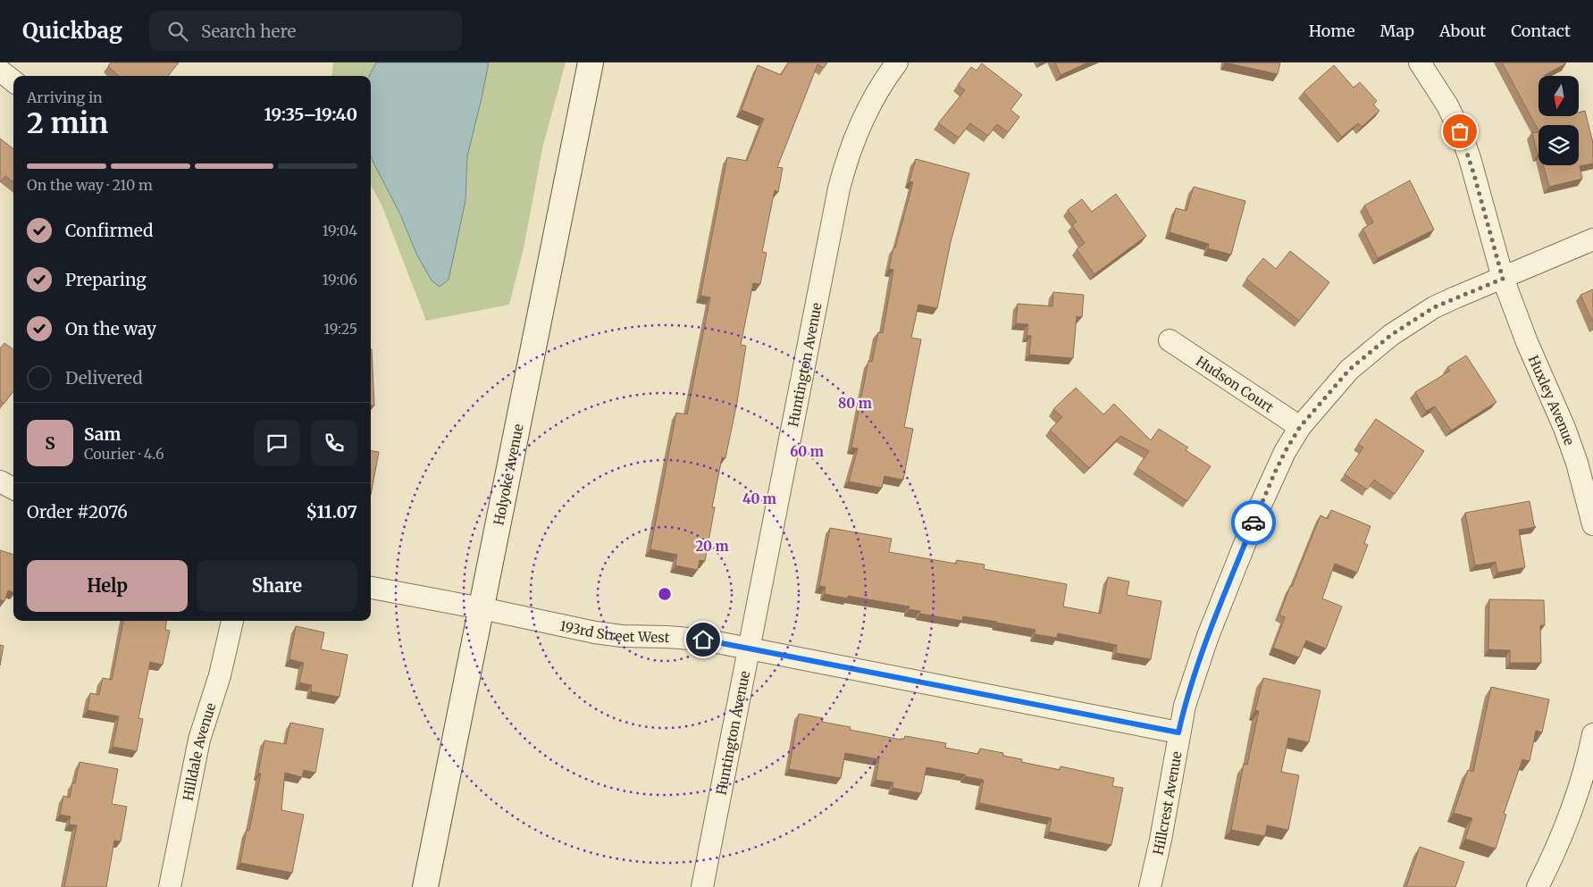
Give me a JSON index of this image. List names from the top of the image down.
{
  "streets": {
    "street": [
      "Huntington Avenue",
      "Hudson Court",
      "Huxley Avenue",
      "Holyoke Avenue",
      "193rd Street West",
      "Hilldale Avenue",
      "Hillcrest Avenue"
    ]
  },
  "crossings": [
    ["Huntington Avenue", "193rd Street West"],
    ["Hudson Court", "Hillcrest Avenue"],
    ["Huxley Avenue", "Hillcrest Avenue"],
    ["Holyoke Avenue", "193rd Street West"],
    ["193rd Street West", "Hillcrest Avenue"]
  ],
  "north": "bottom",
  "page": {
    "header": "Quickbag",
    "search": "Search here",
    "nav": [
      "Home",
      "Map",
      "About",
      "Contact"
    ],
    "heading": ["2 min", "Arriving in", "19:35–19:40"],
    "panel": [
      "Sam",
      "Courier · 4.6",
      "Order #2076",
      "$11.07"
    ],
    "bar": "On the way · 210 m",
    "list": [
      ["Confirmed", "19:04"],
      ["Preparing", "19:06"],
      ["On the way", "19:25"],
      "Delivered"
    ],
    "round": "S",
    "buttons": ["Help", "Share"]
  },
  "rings": [
    "80 m",
    "60 m",
    "40 m",
    "20 m"
  ]
}
